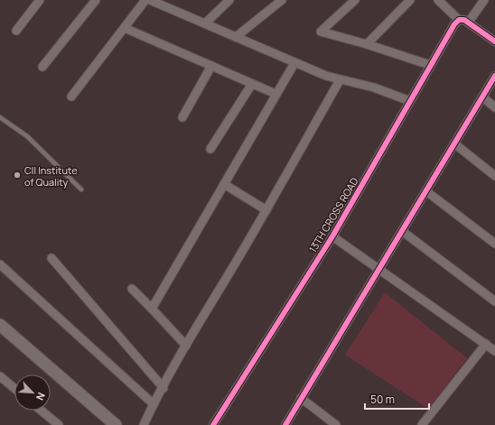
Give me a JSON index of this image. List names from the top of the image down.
{
  "streets": {
    "street": ["13TH CROSS ROAD"]
  },
  "places": ["CII Institute of Quality"],
  "scale_bar": "50 m",
  "north": "bottom right"
}
